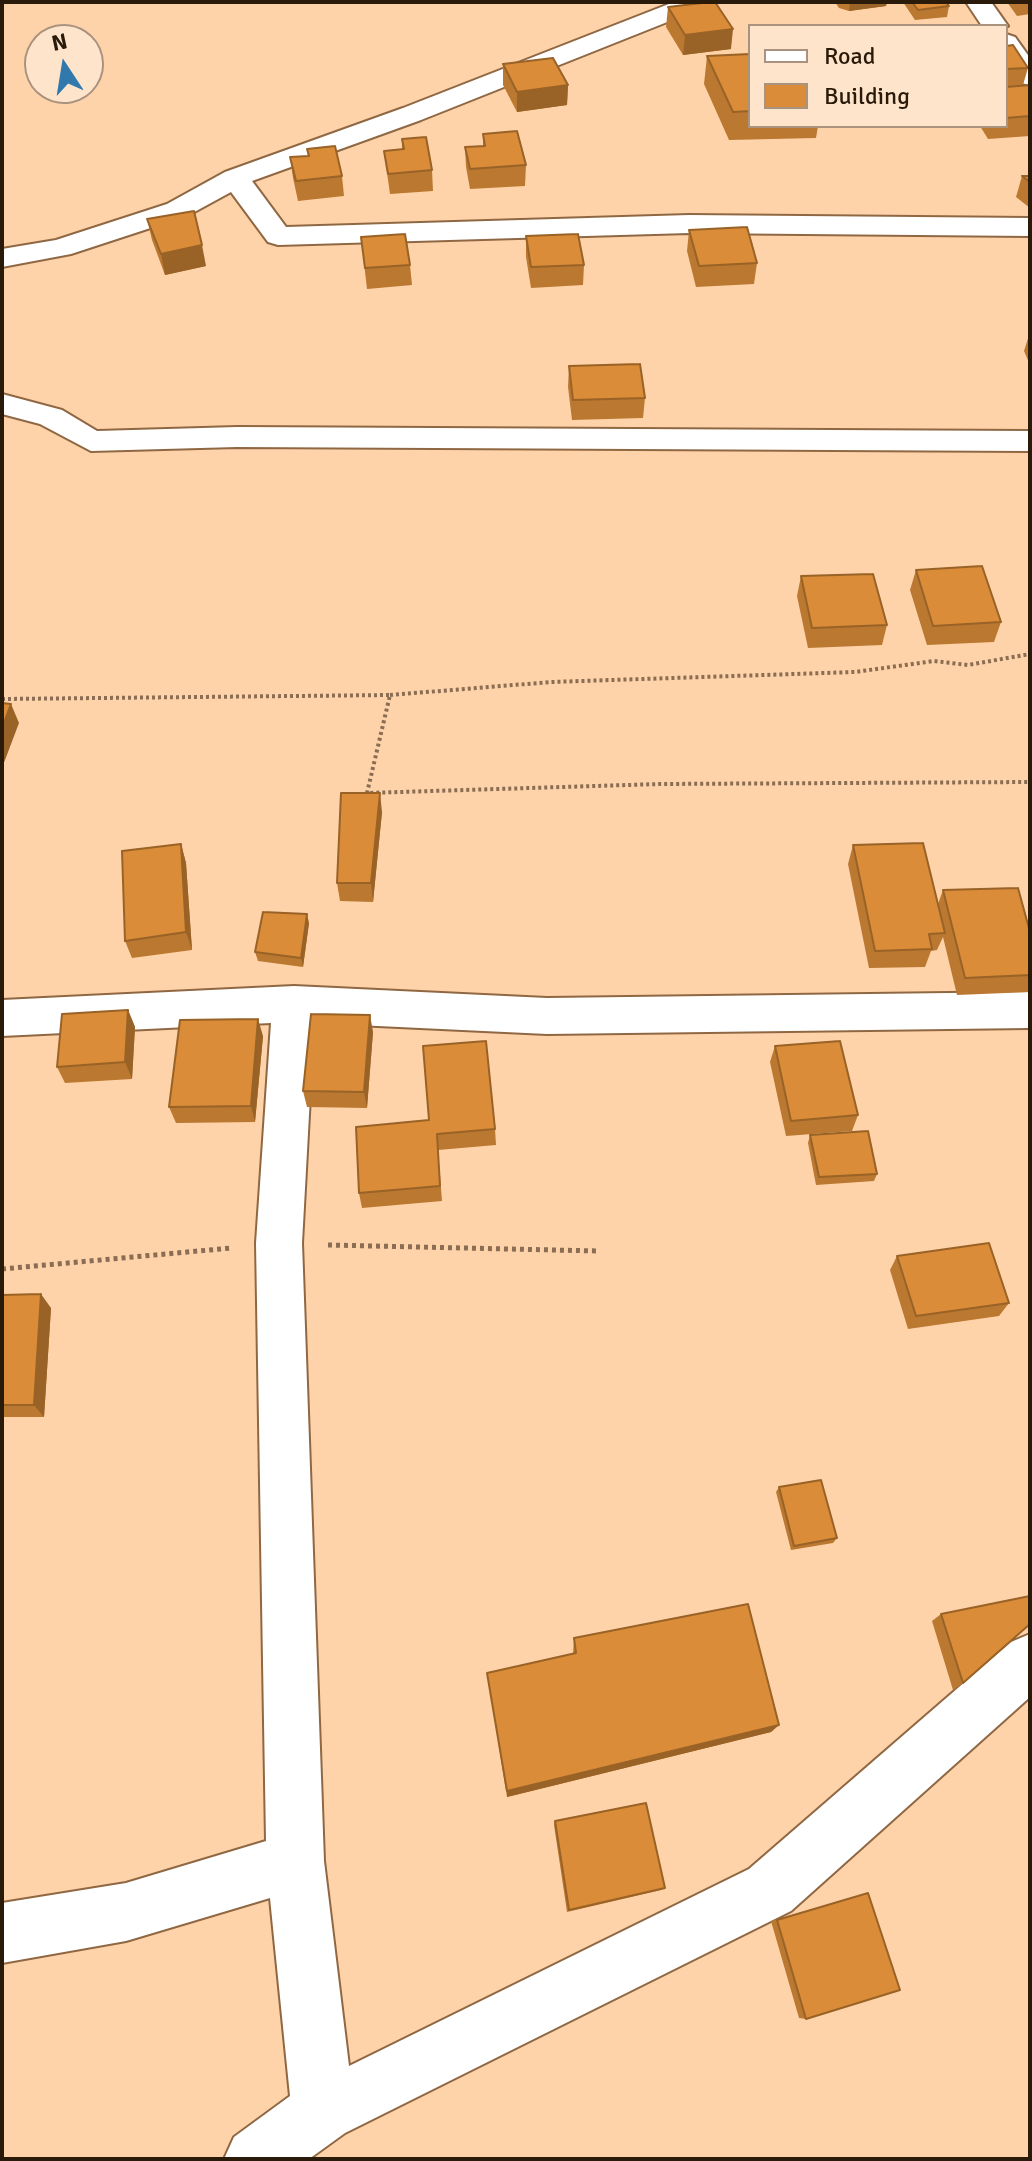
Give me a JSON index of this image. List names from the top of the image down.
{
  "legend": ["Road", "Building"],
  "north": "top"
}
